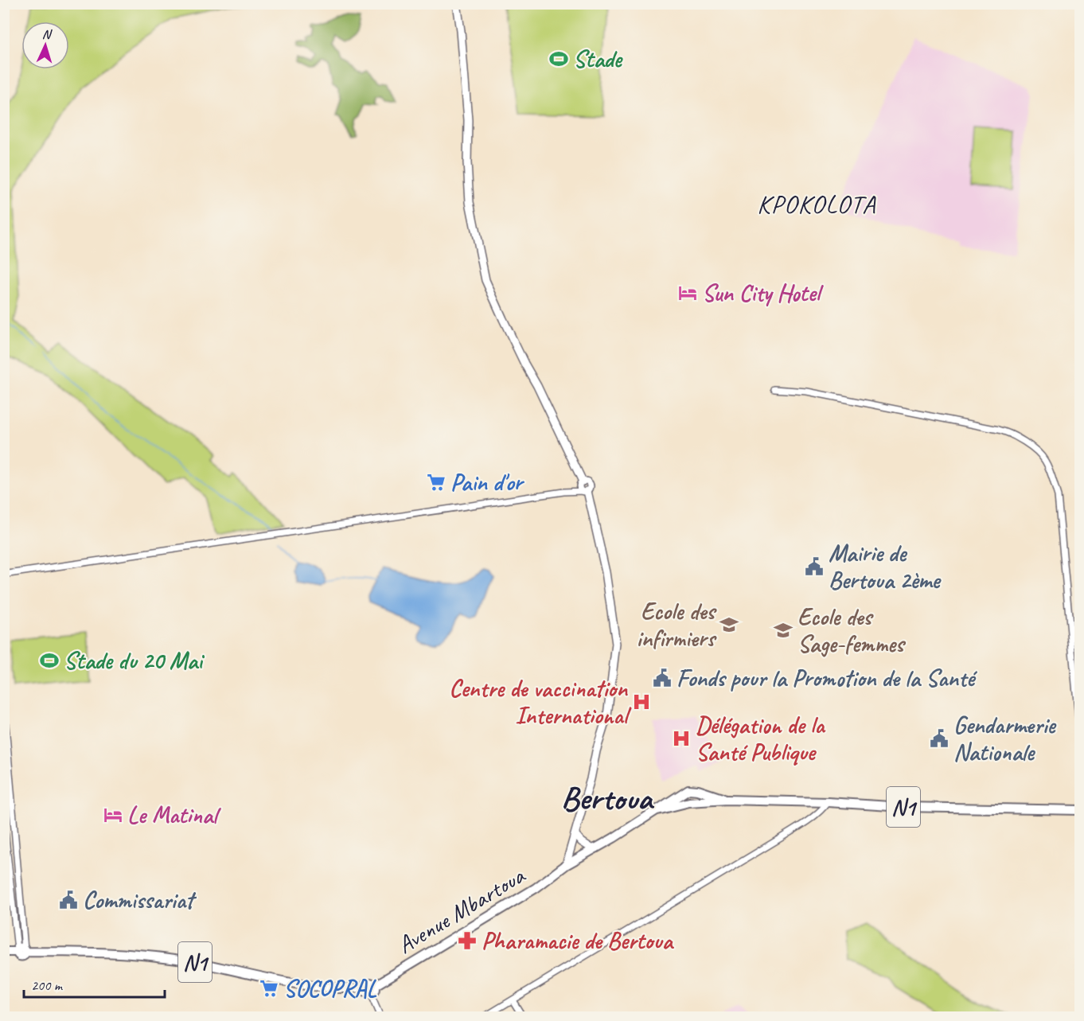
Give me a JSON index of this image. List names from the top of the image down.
{
  "streets": {
    "highway": ["N1", "Avenue Mbartoua"]
  },
  "crossings": [
    ["N1", "Avenue Mbartoua"]
  ],
  "districts": ["KPOKOLOTA", "Bertoua"],
  "places": {
    "sports": ["Stade", "Stade du 20 Mai"],
    "hotel": ["Sun City Hotel", "Le Matinal"],
    "supermarket": ["Pain d'or", "SOCOPRAL"],
    "public building": [
      "Mairie de Bertoua 2ème",
      "Fonds pour la Promotion de la Santé",
      "Gendarmerie Nationale",
      "Commissariat"
    ],
    "school or university": ["Ecole des infirmiers", "Ecole des Sage-femmes"],
    "hospital": ["Centre de vaccination International", "Délégation de la Santé Publique"],
    "pharmacy": ["Pharamacie de Bertoua"]
  },
  "scale_bar": "200 m",
  "north": "top"
}
